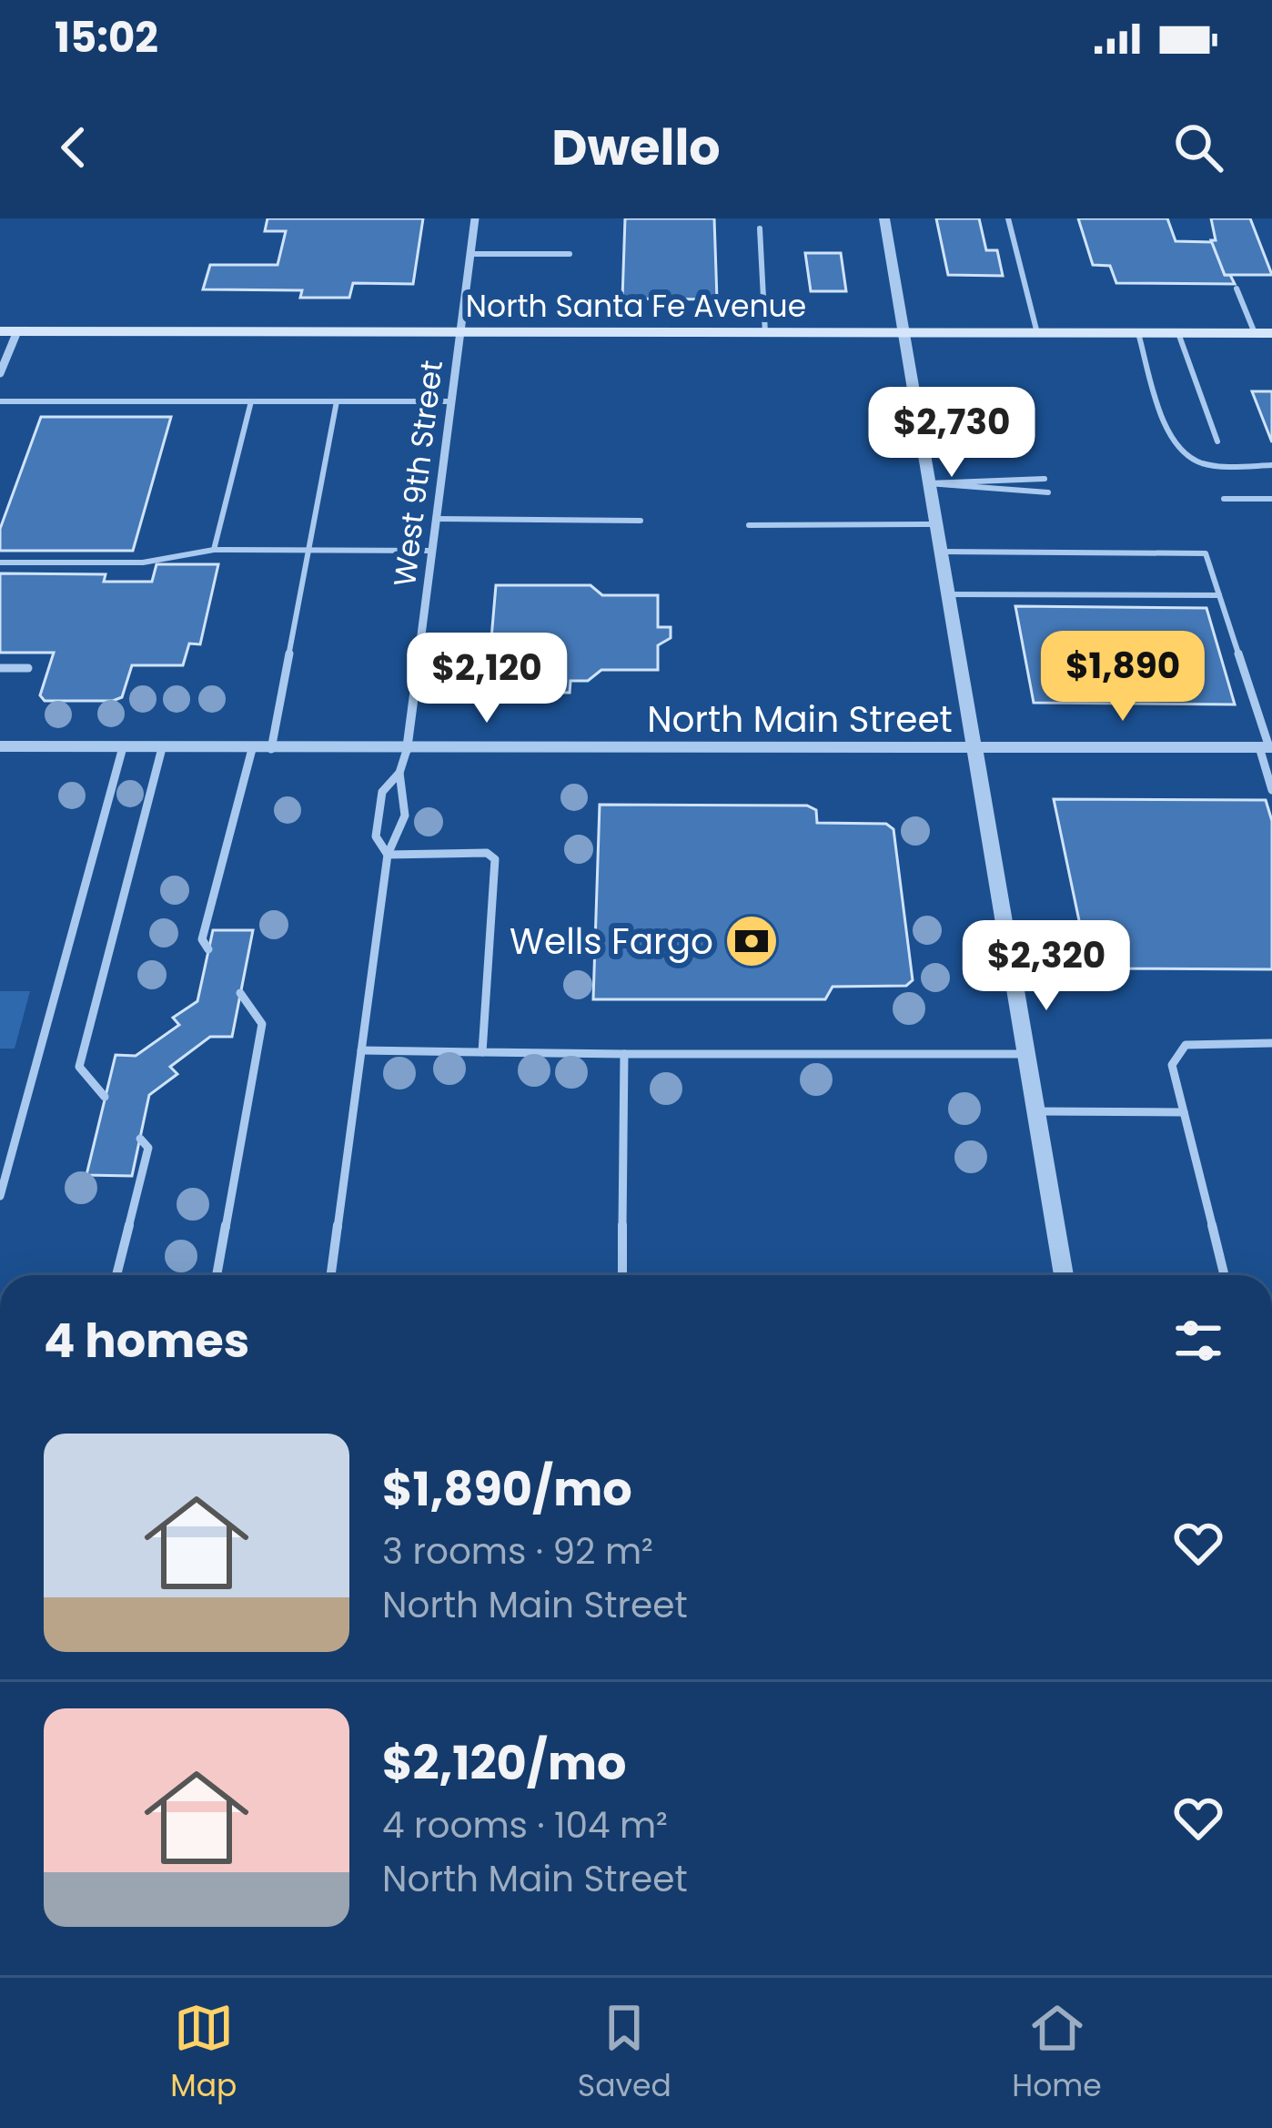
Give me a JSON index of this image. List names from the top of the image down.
{
  "streets": {
    "main road": ["North Santa Fe Avenue"],
    "street": ["West 9th Street", "North Main Street"]
  },
  "crossings": [
    ["North Santa Fe Avenue", "West 9th Street"],
    ["West 9th Street", "North Main Street"]
  ],
  "places": {
    "bank": ["Wells Fargo"]
  },
  "page": {
    "status": "15:02",
    "header": "Dwello",
    "price": [
      "$2,730",
      "$1,890",
      "$2,120",
      "$2,320"
    ],
    "heading": "4 homes",
    "list": [
      {
        "name": "$1,890/mo",
        "note": "3 rooms · 92 m² · North Main Street"
      },
      {
        "name": "$2,120/mo",
        "note": "4 rooms · 104 m² · North Main Street"
      }
    ],
    "tabs": ["Map", "Saved", "Home"]
  }
}
